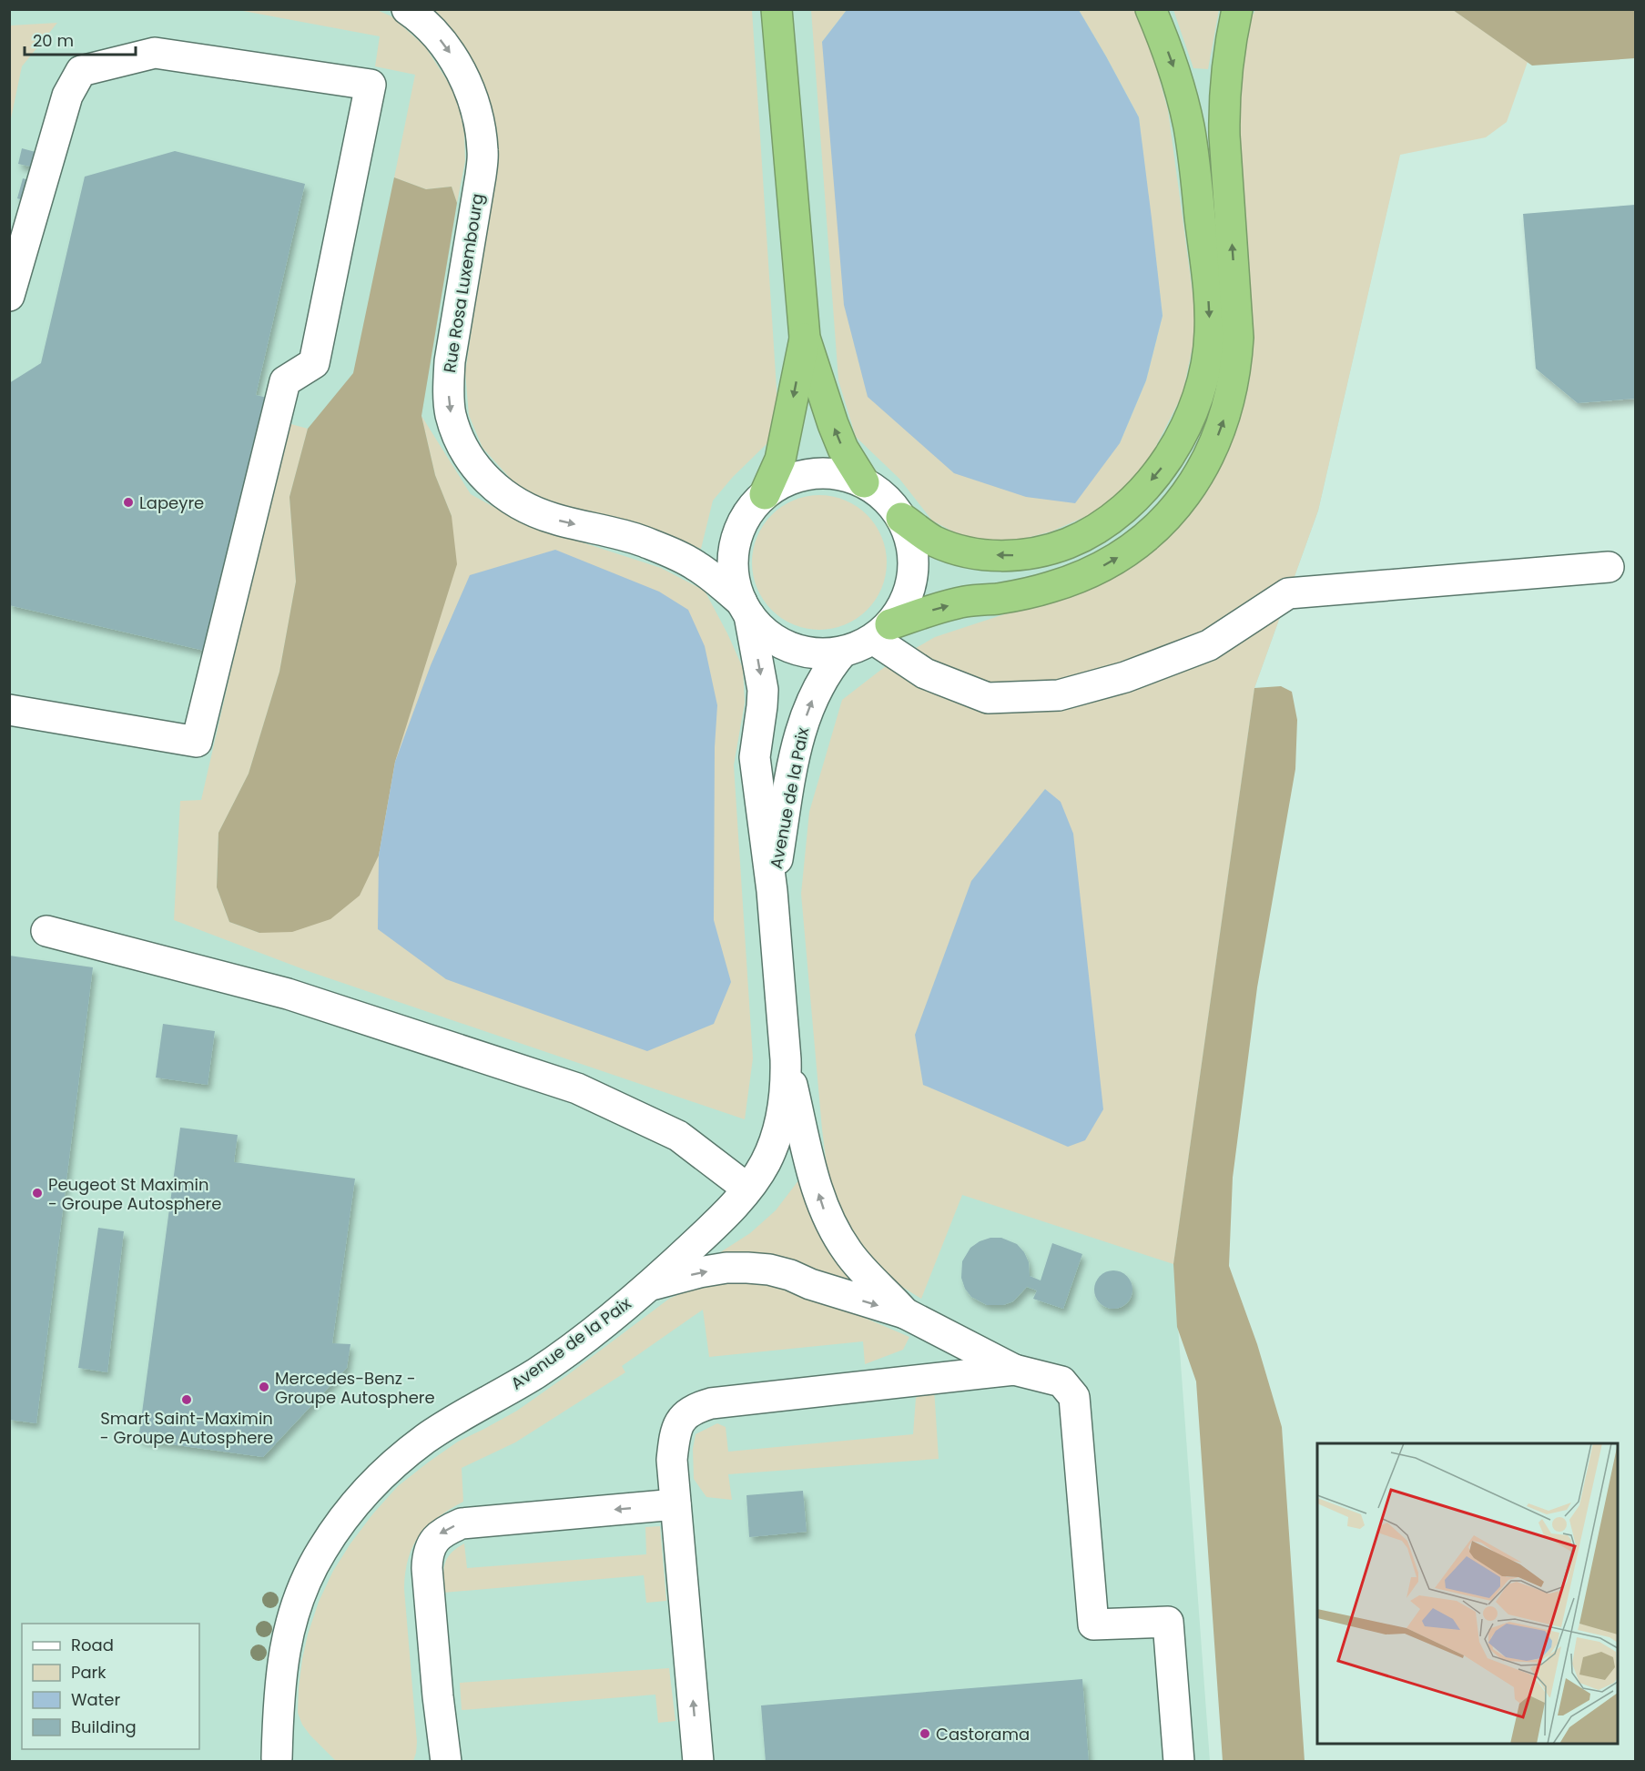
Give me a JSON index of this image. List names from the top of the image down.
{
  "streets": {
    "street": ["Rue Rosa Luxembourg", "Avenue de la Paix"]
  },
  "crossings": [
    ["Rue Rosa Luxembourg", "Avenue de la Paix"]
  ],
  "one_way": ["Rue Rosa Luxembourg"],
  "places": [
    "Lapeyre",
    "Peugeot St Maximin - Groupe Autosphere",
    "Mercedes-Benz - Groupe Autosphere",
    "Smart Saint-Maximin - Groupe Autosphere",
    "Castorama"
  ],
  "legend": [
    "Road",
    "Park",
    "Water",
    "Building"
  ],
  "scale_bar": "20 m"
}
